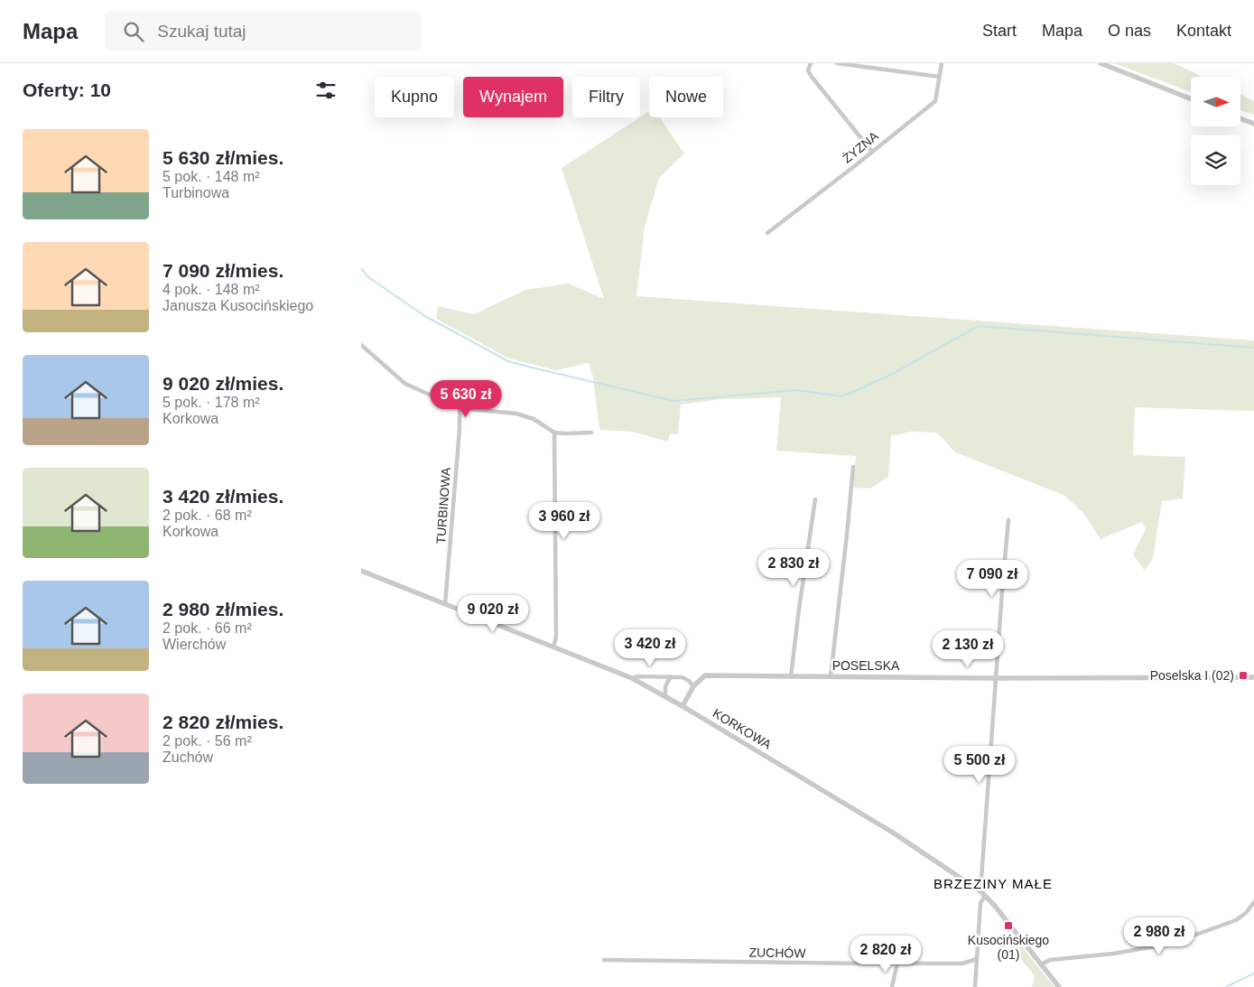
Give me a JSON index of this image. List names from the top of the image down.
{
  "streets": {
    "street": [
      "ŻYZNA",
      "TURBINOWA",
      "POSELSKA",
      "KORKOWA",
      "ZUCHÓW"
    ]
  },
  "crossings": [
    ["TURBINOWA", "KORKOWA"],
    ["POSELSKA", "KORKOWA"]
  ],
  "districts": ["BRZEZINY MAŁE"],
  "places": {
    "transit": ["Poselska I (02)", "Kusocińskiego (01)"]
  },
  "north": "right",
  "page": {
    "header": "Mapa",
    "search": "Szukaj tutaj",
    "nav": [
      "Start",
      "Mapa",
      "O nas",
      "Kontakt"
    ],
    "heading": "Oferty: 10",
    "chip": [
      "Kupno",
      "Wynajem",
      "Filtry",
      "Nowe"
    ],
    "list": [
      {
        "name": "5 630 zł/mies.",
        "note": "5 pok. · 148 m² · Turbinowa"
      },
      {
        "name": "7 090 zł/mies.",
        "note": "4 pok. · 148 m² · Janusza Kusocińskiego"
      },
      {
        "name": "9 020 zł/mies.",
        "note": "5 pok. · 178 m² · Korkowa"
      },
      {
        "name": "3 420 zł/mies.",
        "note": "2 pok. · 68 m² · Korkowa"
      },
      {
        "name": "2 980 zł/mies.",
        "note": "2 pok. · 66 m² · Wierchów"
      },
      {
        "name": "2 820 zł/mies.",
        "note": "2 pok. · 56 m² · Zuchów"
      }
    ],
    "price": [
      "5 630 zł",
      "3 960 zł",
      "2 830 zł",
      "7 090 zł",
      "9 020 zł",
      "3 420 zł",
      "2 130 zł",
      "5 500 zł",
      "2 980 zł",
      "2 820 zł"
    ]
  }
}
